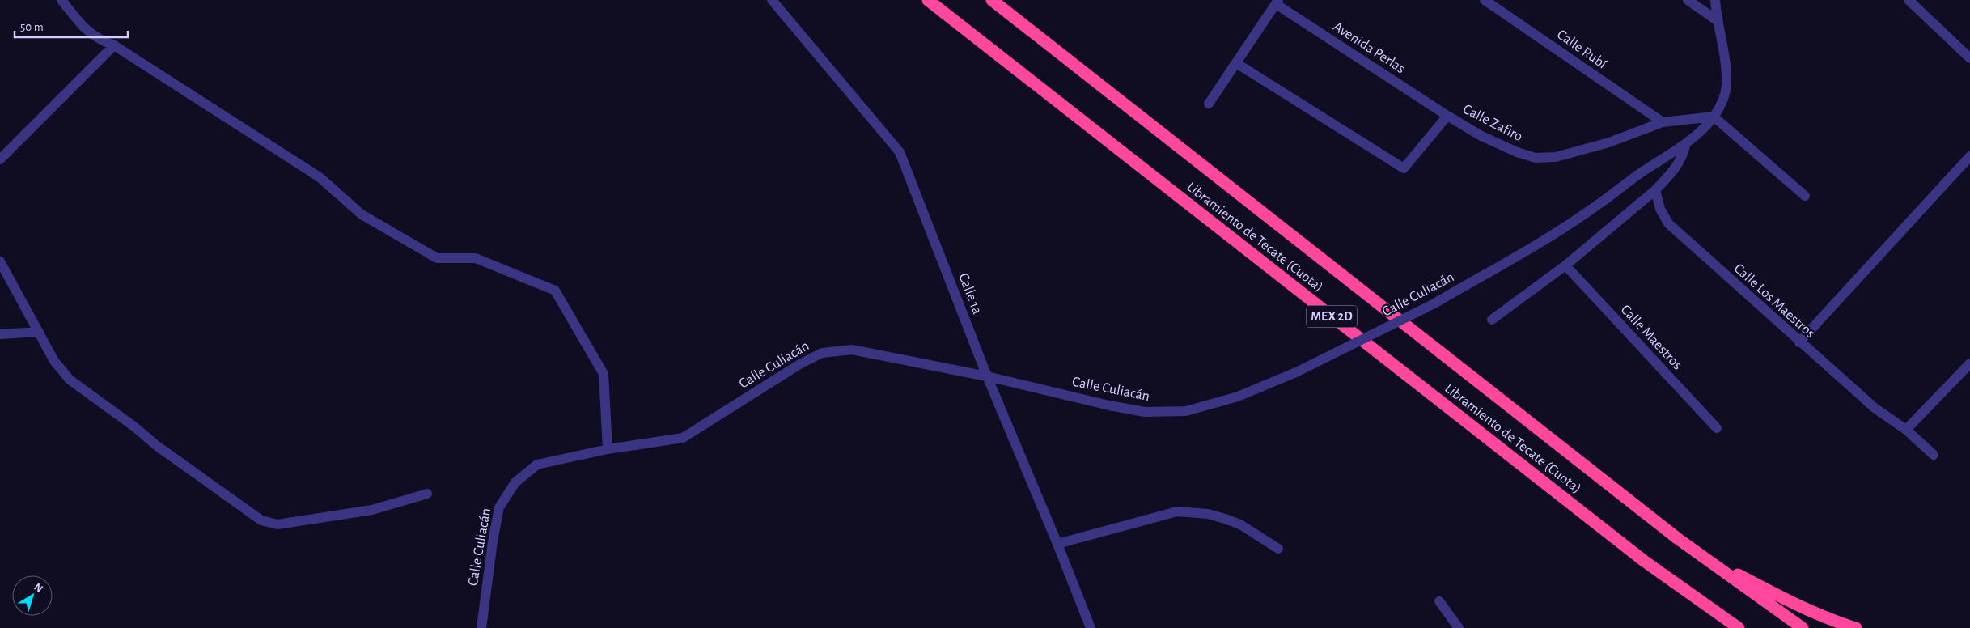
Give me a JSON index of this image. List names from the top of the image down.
{
  "streets": {
    "highway": ["Libramiento de Tecate (Cuota)", "MEX 2D"],
    "street": [
      "Avenida Perlas",
      "Calle Rubí",
      "Calle Zafiro",
      "Calle 1a",
      "Calle Culiacán",
      "Calle Los Maestros",
      "Calle Maestros"
    ]
  },
  "crossings": [
    ["Avenida Perlas", "Calle Zafiro"],
    ["Calle Rubí", "Calle Zafiro"],
    ["Calle Zafiro", "Calle Culiacán"],
    ["Calle 1a", "Calle Culiacán"]
  ],
  "scale_bar": "50 m",
  "north": "top right"
}
